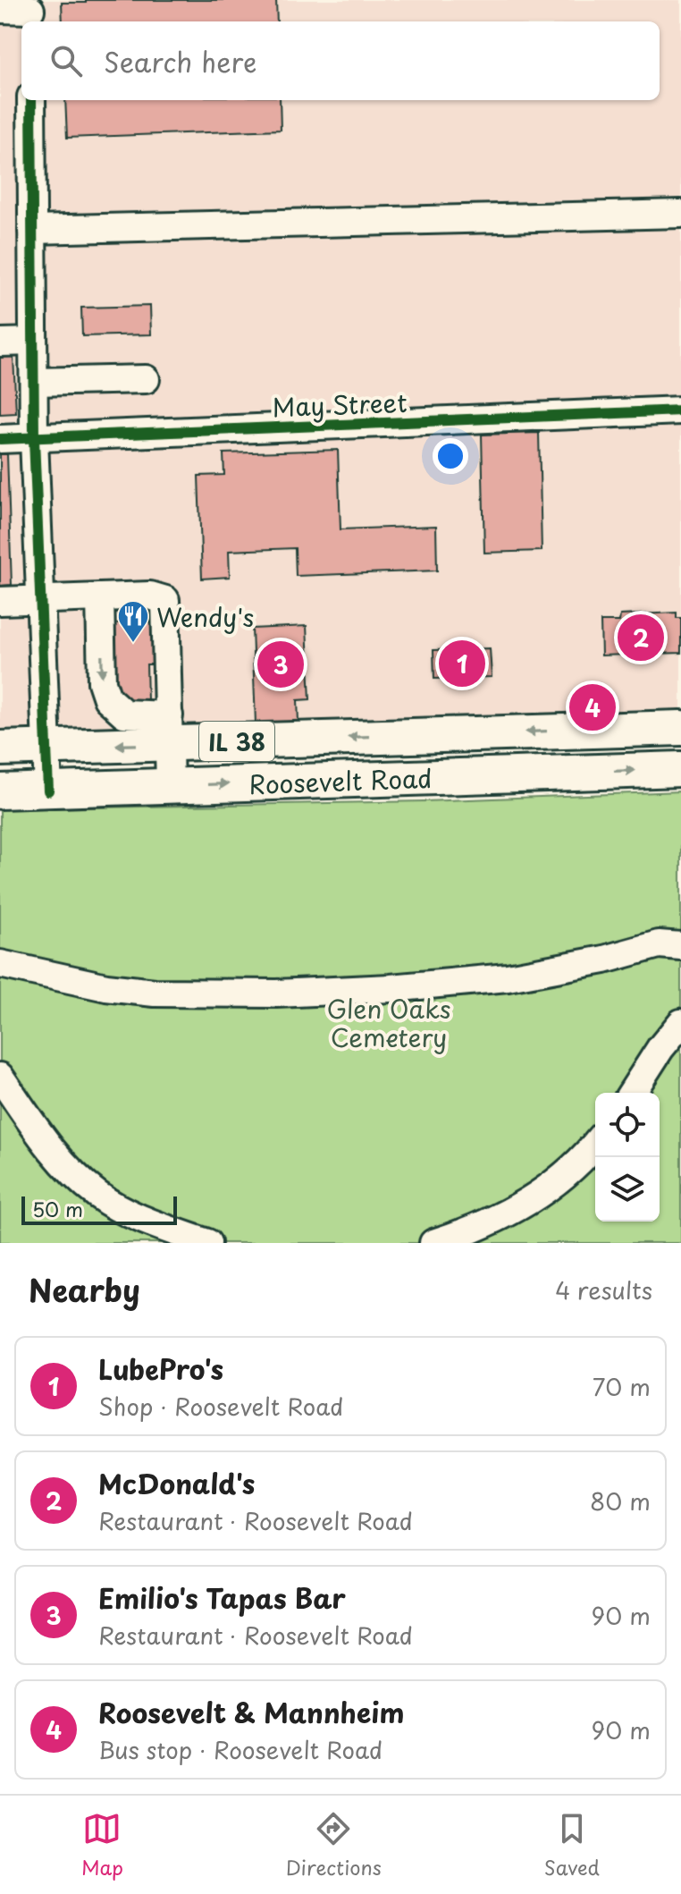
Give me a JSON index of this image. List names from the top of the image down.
{
  "streets": {
    "main road": ["IL 38", "Roosevelt Road"],
    "street": ["May Street"]
  },
  "parks": ["Glen Oaks Cemetery"],
  "places": {
    "restaurant": ["Wendy's"]
  },
  "scale_bar": "50 m",
  "page": {
    "search": "Search here",
    "pins": [
      "2",
      "1",
      "3",
      "4"
    ],
    "scale": "50 m",
    "heading": ["Nearby", "4 results"],
    "list": [
      {
        "mark": "1",
        "name": "LubePro's",
        "note": "Shop · Roosevelt Road",
        "value": "70 m"
      },
      {
        "mark": "2",
        "name": "McDonald's",
        "note": "Restaurant · Roosevelt Road",
        "value": "80 m"
      },
      {
        "mark": "3",
        "name": "Emilio's Tapas Bar",
        "note": "Restaurant · Roosevelt Road",
        "value": "90 m"
      },
      {
        "mark": "4",
        "name": "Roosevelt & Mannheim",
        "note": "Bus stop · Roosevelt Road",
        "value": "90 m"
      }
    ],
    "nav": ["Map", "Directions", "Saved"]
  }
}
